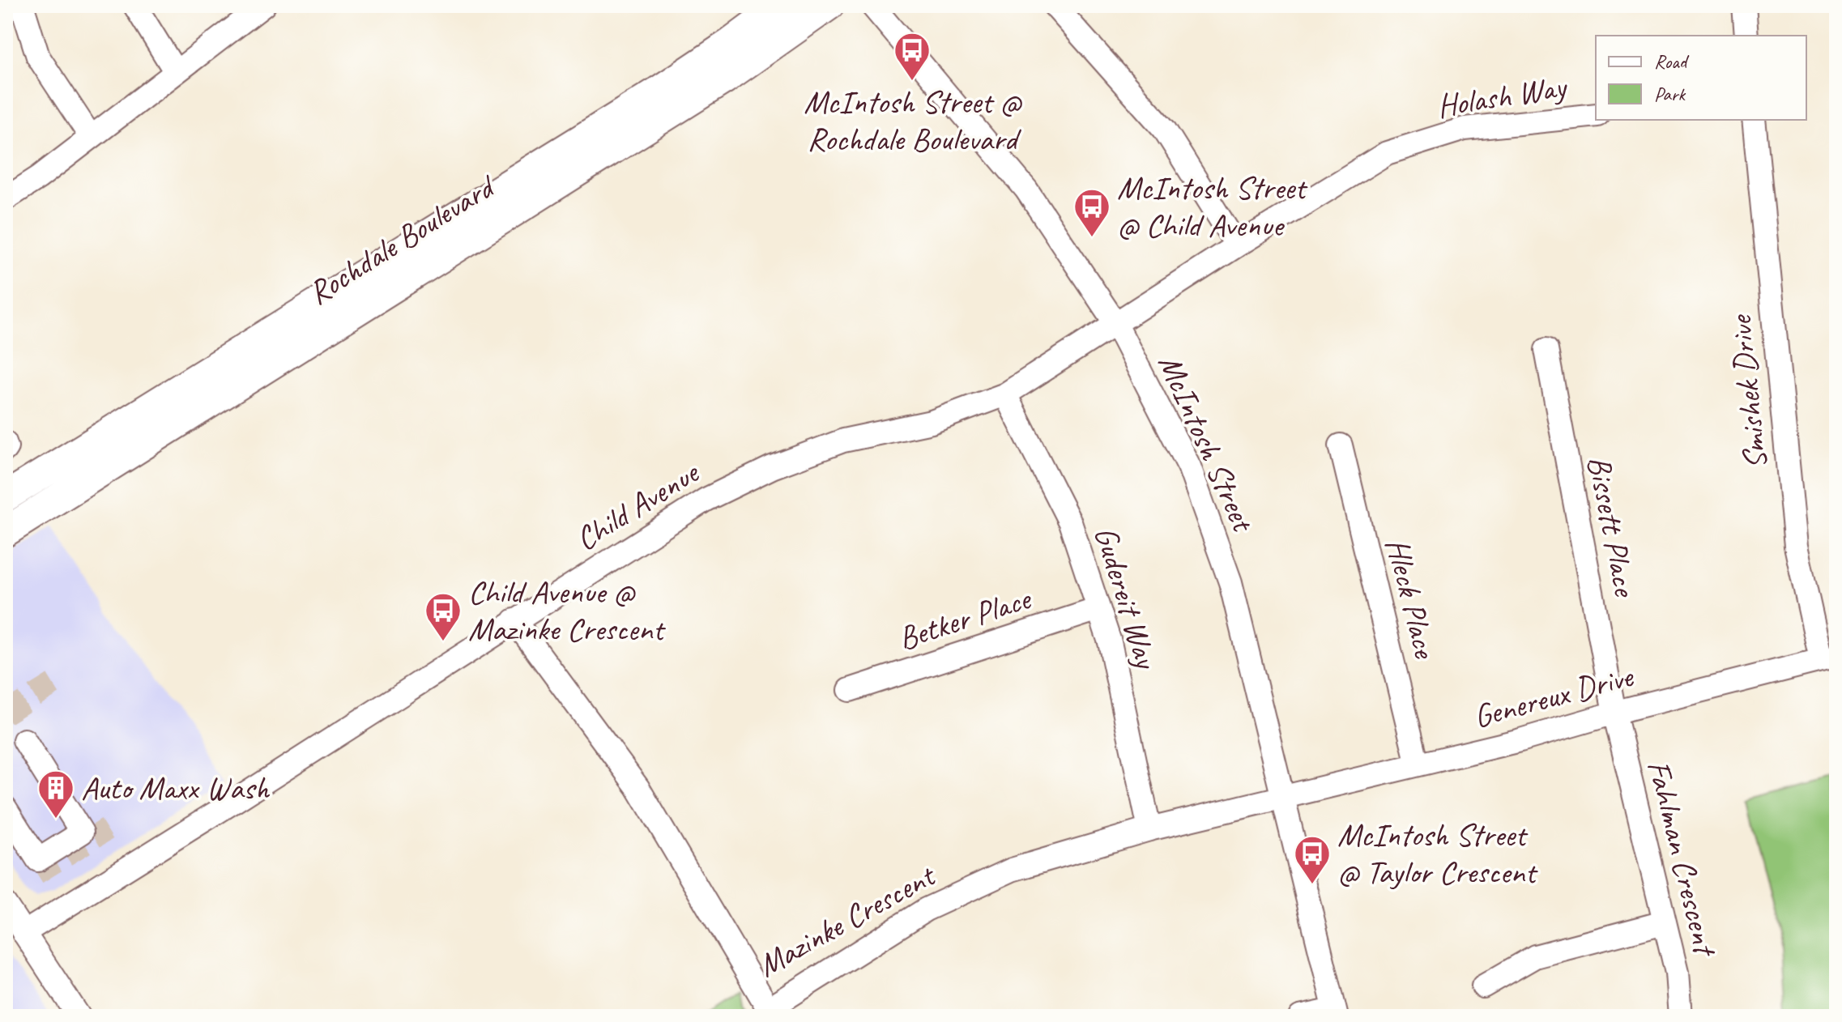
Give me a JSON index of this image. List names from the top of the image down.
{
  "streets": {
    "main road": ["Rochdale Boulevard"],
    "street": [
      "Holash Way",
      "Smishek Drive",
      "McIntosh Street",
      "Child Avenue",
      "Bissett Place",
      "Gudereit Way",
      "Hleck Place",
      "Betker Place",
      "Genereux Drive",
      "Fahlman Crescent",
      "Mazinke Crescent"
    ]
  },
  "crossings": [
    ["Holash Way", "McIntosh Street"],
    ["Holash Way", "Child Avenue"],
    ["Smishek Drive", "Genereux Drive"],
    ["McIntosh Street", "Child Avenue"],
    ["McIntosh Street", "Genereux Drive"],
    ["McIntosh Street", "Mazinke Crescent"],
    ["Child Avenue", "Gudereit Way"],
    ["Child Avenue", "Mazinke Crescent"],
    ["Bissett Place", "Genereux Drive"],
    ["Bissett Place", "Fahlman Crescent"],
    ["Gudereit Way", "Betker Place"],
    ["Gudereit Way", "Mazinke Crescent"],
    ["Hleck Place", "Genereux Drive"],
    ["Genereux Drive", "Fahlman Crescent"],
    ["Genereux Drive", "Mazinke Crescent"]
  ],
  "places": {
    "bus stop": [
      "McIntosh Street @ Rochdale Boulevard",
      "McIntosh Street @ Child Avenue",
      "Child Avenue @ Mazinke Crescent",
      "McIntosh Street @ Taylor Crescent"
    ],
    "building": ["Auto Maxx Wash"]
  },
  "legend": ["Road", "Park"]
}
